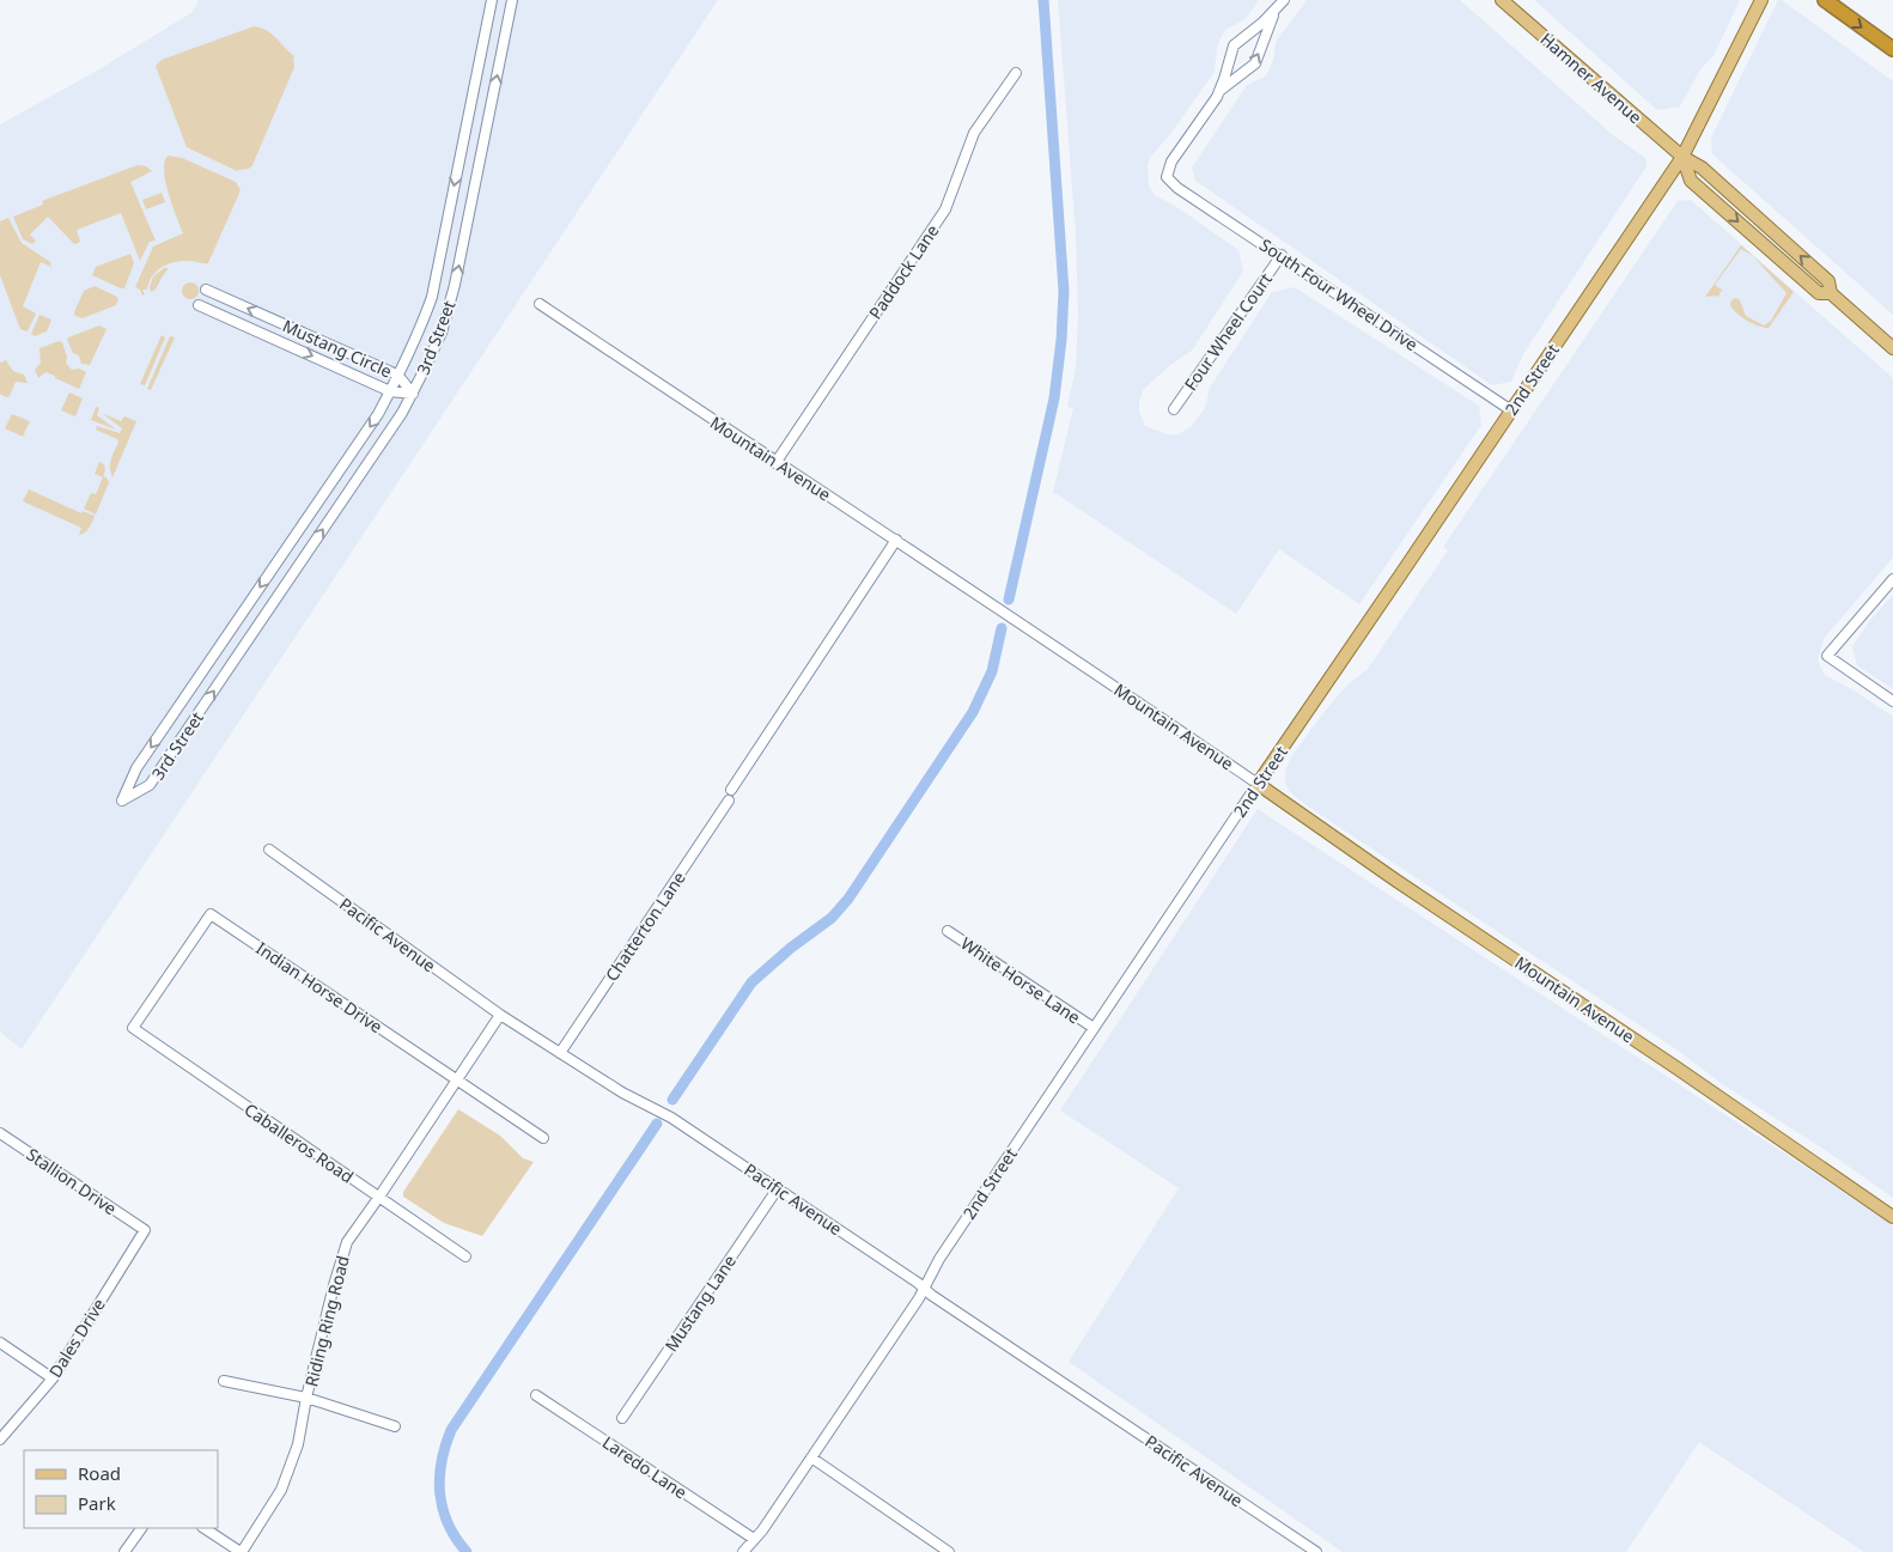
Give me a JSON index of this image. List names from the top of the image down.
{
  "streets": {
    "main road": ["Hamner Avenue", "2nd Street", "Mountain Avenue"],
    "street": [
      "Paddock Lane",
      "South Four Wheel Drive",
      "Four Wheel Court",
      "3rd Street",
      "Mustang Circle",
      "Chatterton Lane",
      "Pacific Avenue",
      "White Horse Lane",
      "Indian Horse Drive",
      "Caballeros Road",
      "Stallion Drive",
      "Mustang Lane",
      "Riding Ring Road",
      "Dales Drive",
      "Laredo Lane"
    ]
  },
  "crossings": [
    ["Hamner Avenue", "2nd Street"],
    ["Paddock Lane", "Mountain Avenue"],
    ["South Four Wheel Drive", "Four Wheel Court"],
    ["South Four Wheel Drive", "2nd Street"],
    ["3rd Street", "Mustang Circle"],
    ["2nd Street", "Mountain Avenue"],
    ["2nd Street", "Pacific Avenue"],
    ["2nd Street", "White Horse Lane"],
    ["2nd Street", "Laredo Lane"],
    ["Chatterton Lane", "Pacific Avenue"],
    ["Pacific Avenue", "Mustang Lane"],
    ["Pacific Avenue", "Riding Ring Road"],
    ["Indian Horse Drive", "Caballeros Road"],
    ["Indian Horse Drive", "Riding Ring Road"],
    ["Caballeros Road", "Riding Ring Road"],
    ["Stallion Drive", "Dales Drive"]
  ],
  "legend": ["Road", "Park"]
}
